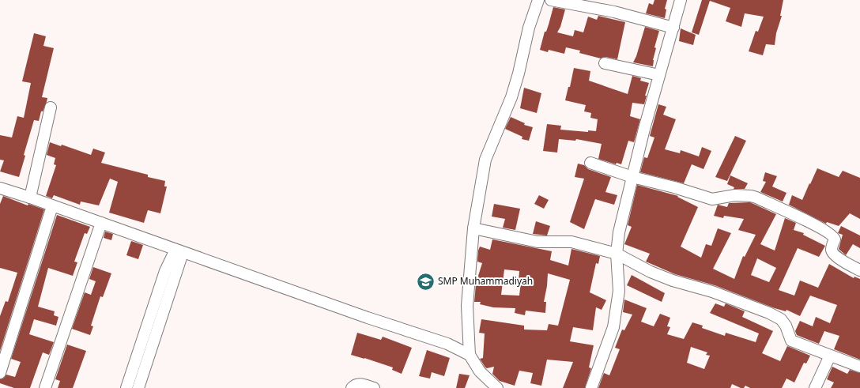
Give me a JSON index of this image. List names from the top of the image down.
{
  "places": {
    "school or university": ["SMP Muhammadiyah"]
  }
}
